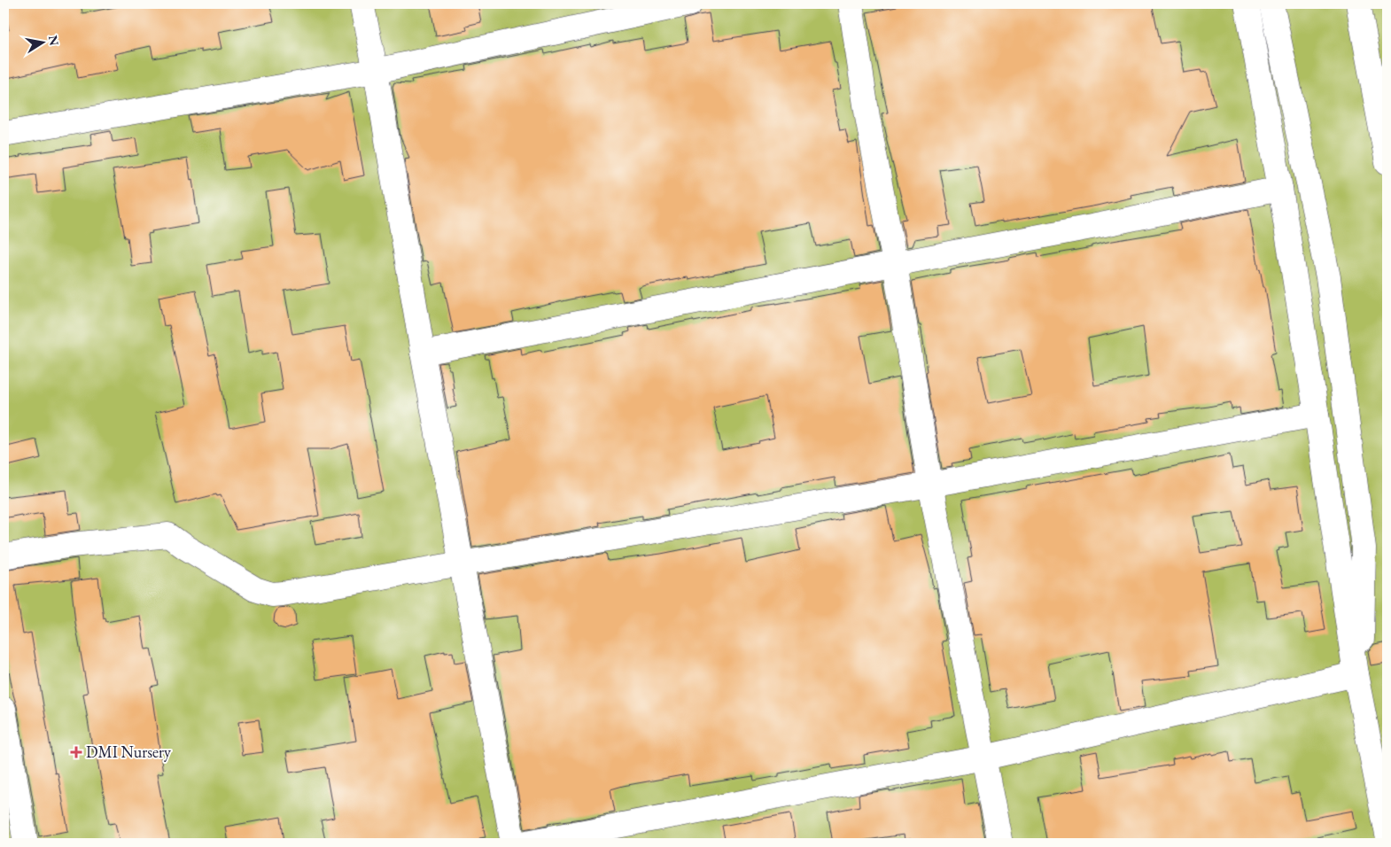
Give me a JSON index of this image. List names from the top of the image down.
{
  "places": {
    "health": ["DMI Nursery"]
  },
  "north": "right"
}
